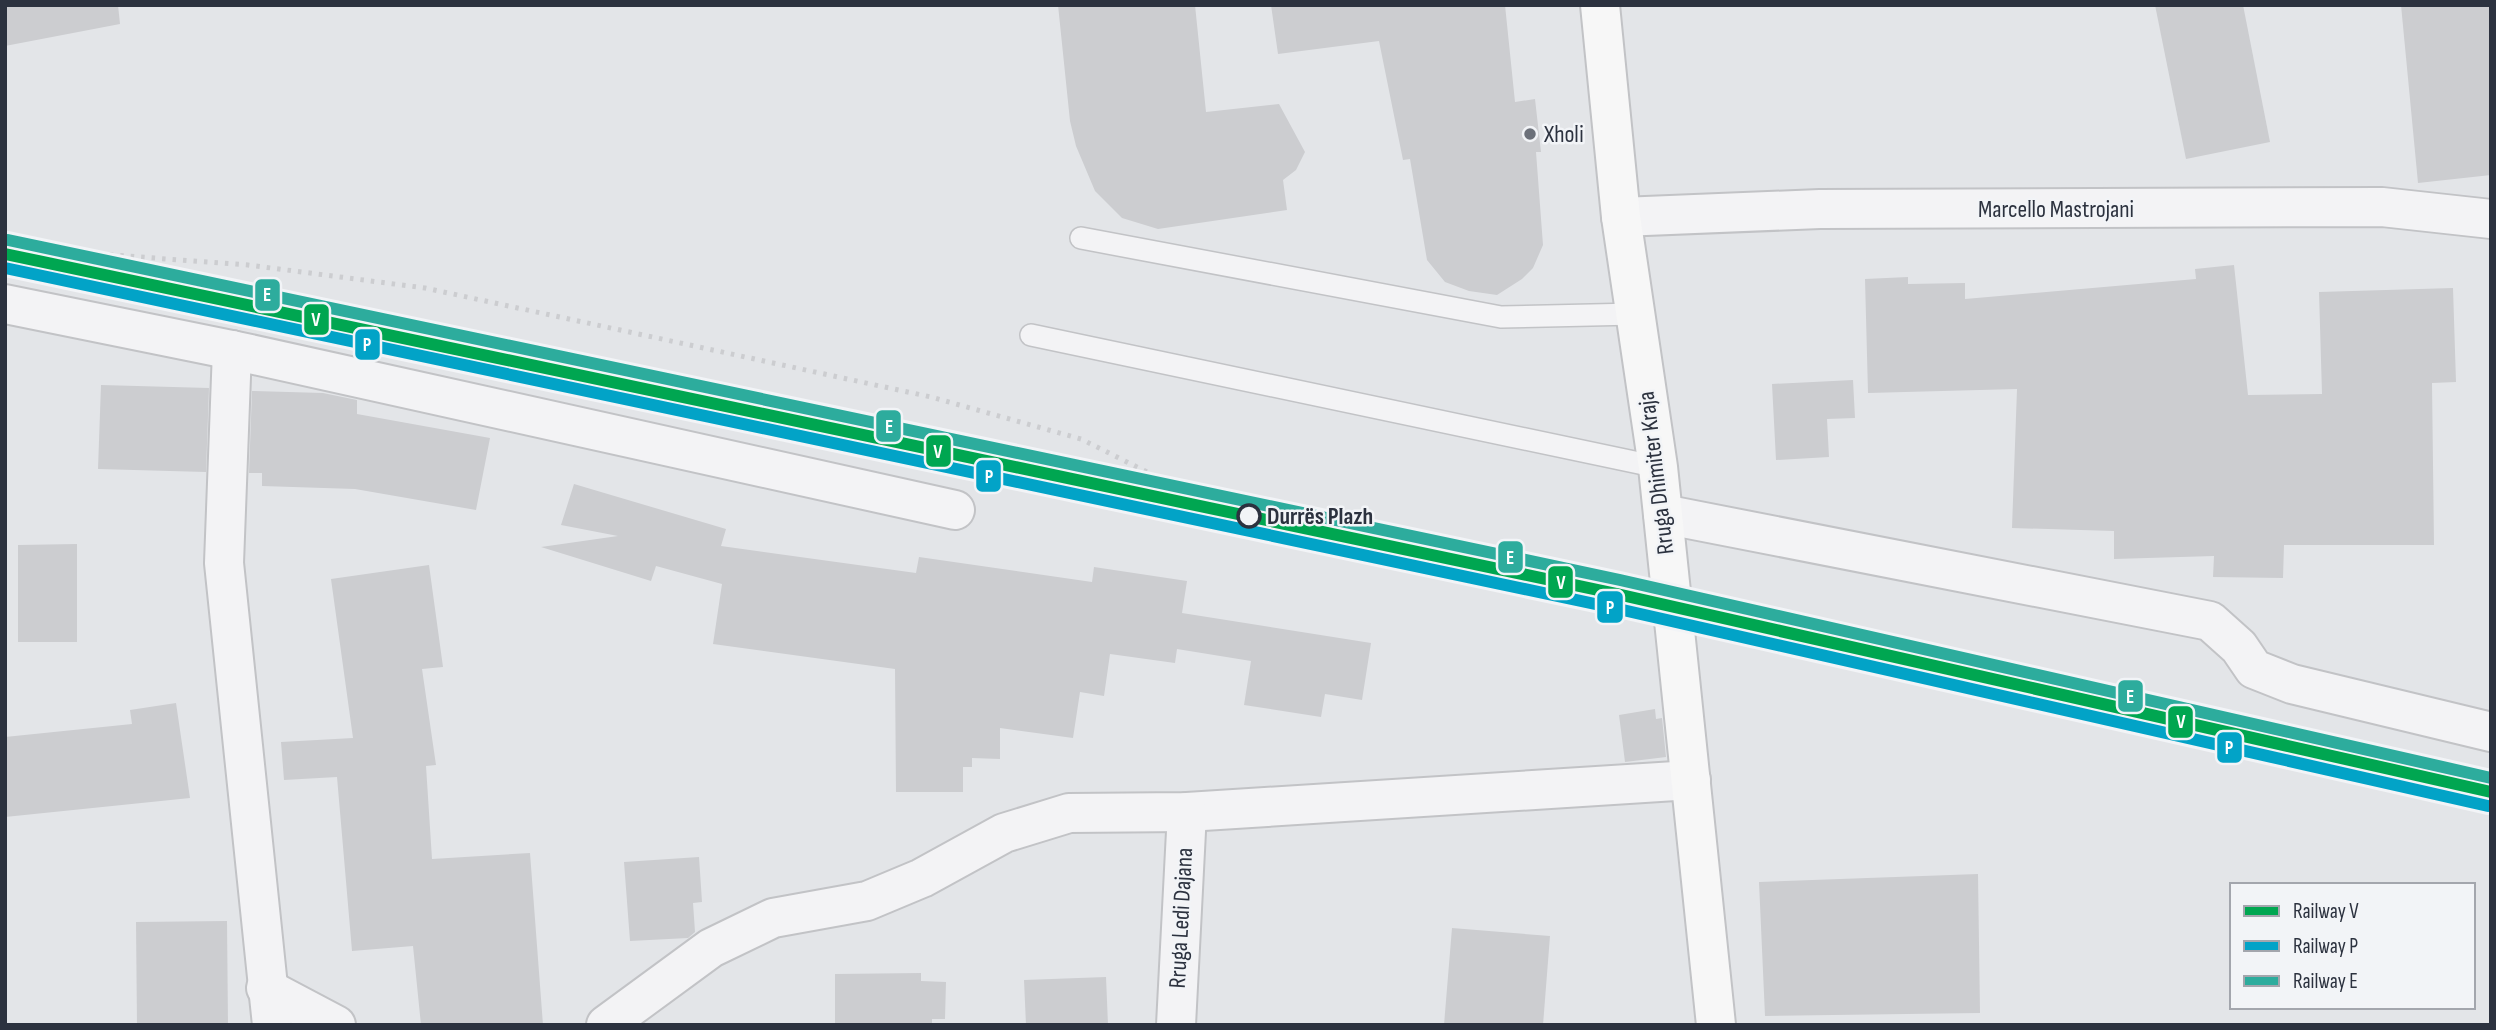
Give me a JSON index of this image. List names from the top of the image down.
{
  "streets": {
    "street": ["Marcello Mastrojani", "Rruga Dhimiter Kraja", "Rruga Ledi Dajana"]
  },
  "crossings": [
    ["Marcello Mastrojani", "Rruga Dhimiter Kraja"]
  ],
  "places": ["Xholi", "Durrës Plazh"],
  "lines": ["rail line E", "rail line V", "rail line P"],
  "legend": ["Railway V", "Railway P", "Railway E"]
}
